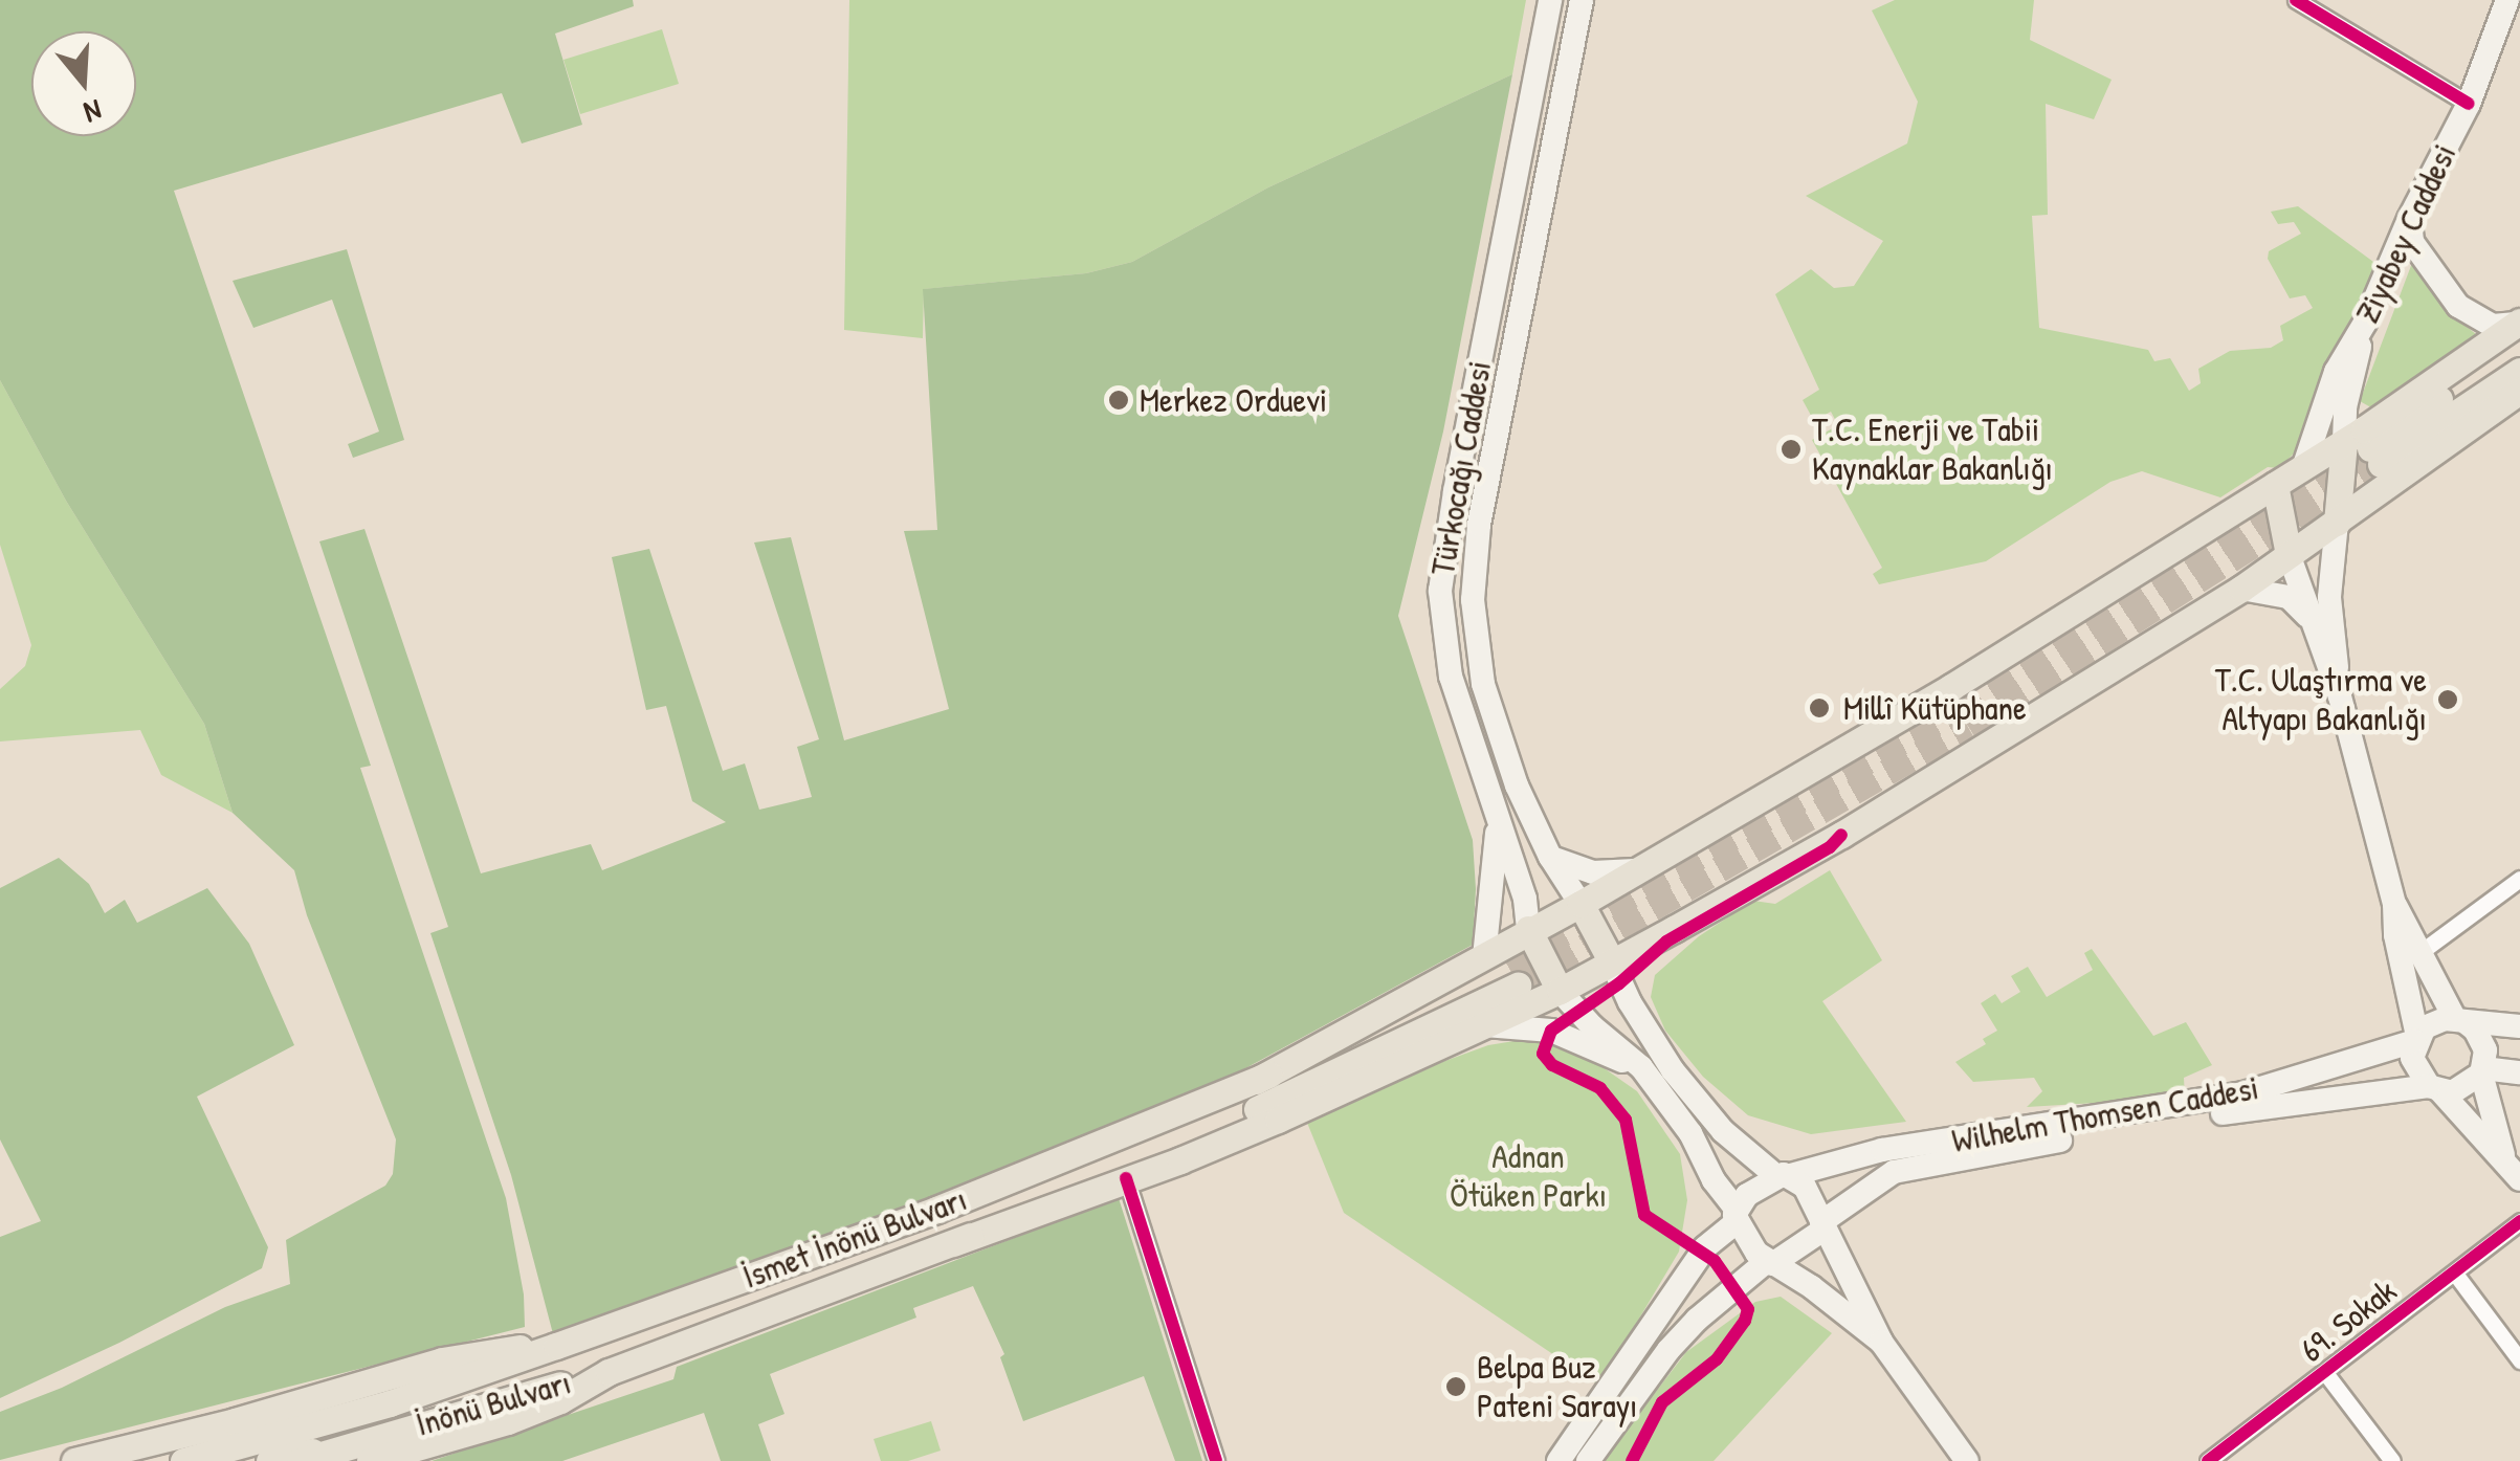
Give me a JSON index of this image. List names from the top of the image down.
{
  "streets": {
    "main road": [
      "Ziyabey Caddesi",
      "Türkocağı Caddesi",
      "Wilhelm Thomsen Caddesi",
      "İsmet İnönü Bulvarı",
      "İnönü Bulvarı"
    ],
    "street": ["69. Sokak"]
  },
  "crossings": [
    ["İsmet İnönü Bulvarı", "İnönü Bulvarı"]
  ],
  "parks": ["Adnan Ötüken Parkı"],
  "places": [
    "Merkez Orduevi",
    "T.C. Enerji ve Tabii Kaynaklar Bakanlığı",
    "T.C. Ulaştırma ve Altyapı Bakanlığı",
    "Millî Kütüphane",
    "Belpa Buz Pateni Sarayı"
  ],
  "north": "bottom"
}
